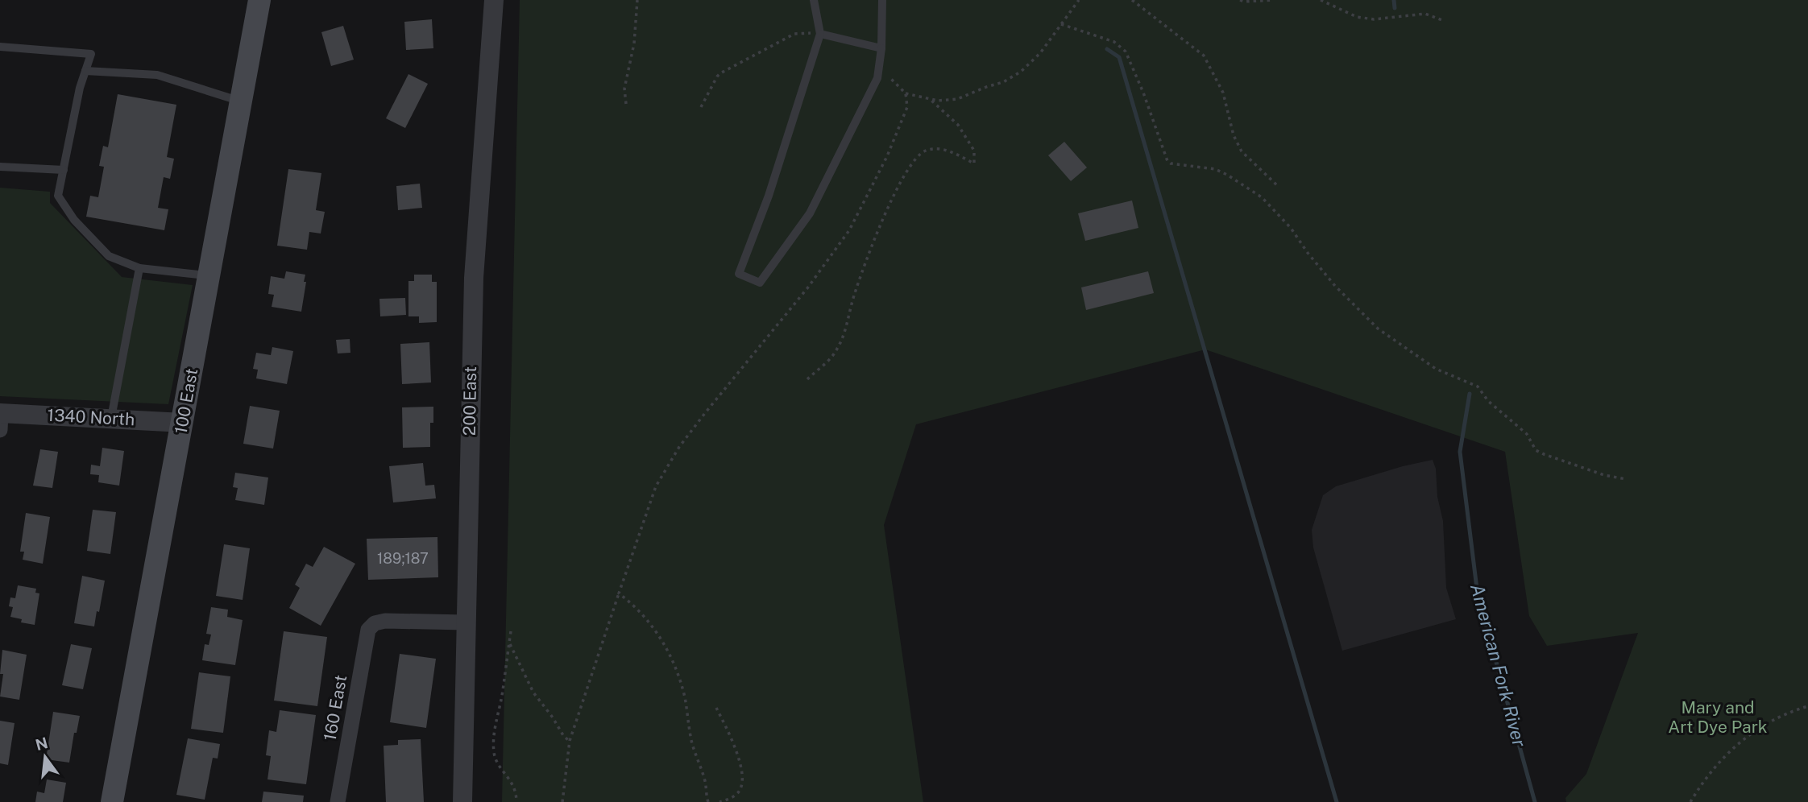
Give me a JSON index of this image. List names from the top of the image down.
{
  "streets": {
    "main road": ["100 East"],
    "street": ["200 East", "1340 North", "160 East"]
  },
  "crossings": [
    ["100 East", "1340 North"],
    ["200 East", "160 East"]
  ],
  "water": ["American Fork River"],
  "parks": ["Mary and Art Dye Park"],
  "house_numbers": ["189;187"],
  "north": "top"
}
